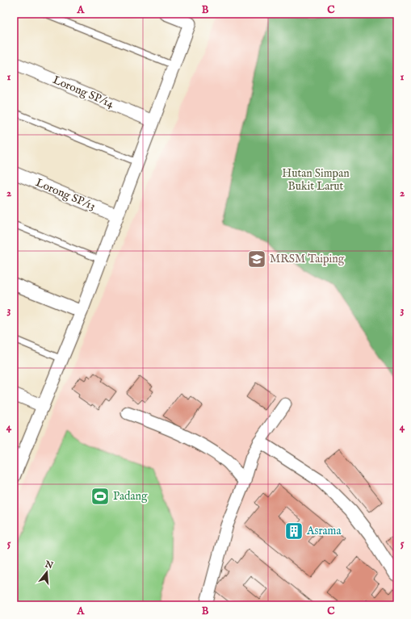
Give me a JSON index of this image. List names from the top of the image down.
{
  "streets": {
    "street": ["Lorong SP/14", "Lorong SP/13"]
  },
  "parks": ["Hutan Simpan Bukit Larut"],
  "places": {
    "school or university": ["MRSM Taiping"],
    "sports": ["Padang"],
    "building": ["Asrama"]
  },
  "north": "top",
  "grid": {
    "columns": ["A", "B", "C"],
    "rows": [
      "1",
      "2",
      "3",
      "4",
      "5"
    ]
  }
}
